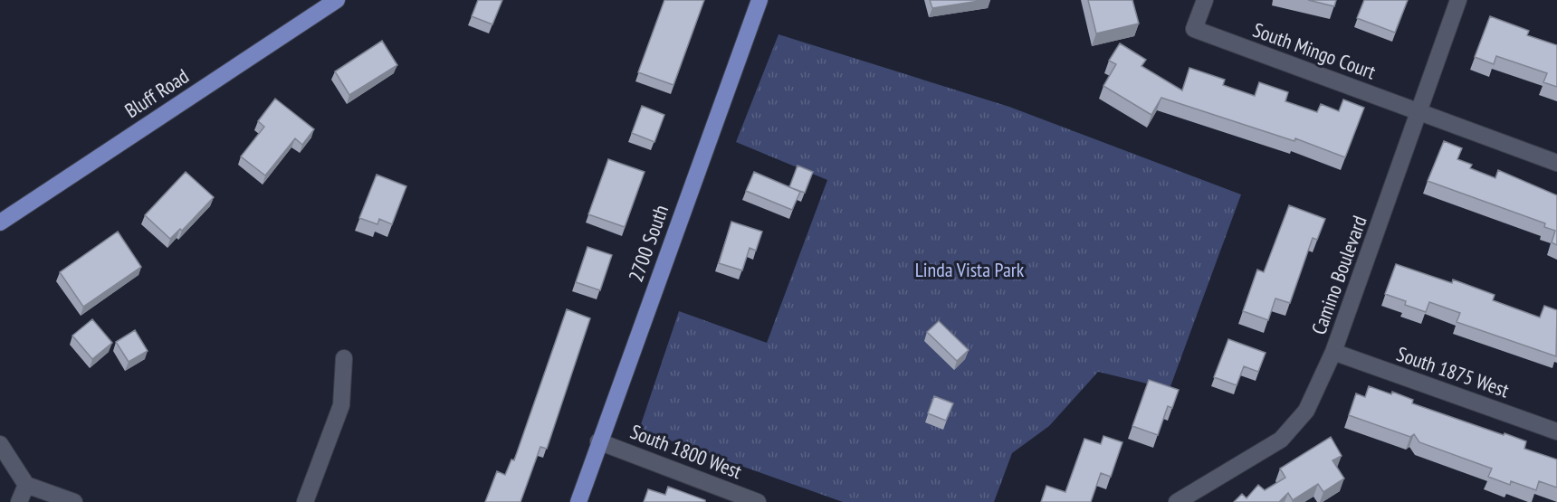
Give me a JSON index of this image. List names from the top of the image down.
{
  "streets": {
    "main road": ["Bluff Road", "2700 South"],
    "street": [
      "South Mingo Court",
      "Camino Boulevard",
      "South 1875 West",
      "South 1800 West"
    ]
  },
  "crossings": [
    ["South Mingo Court", "Camino Boulevard"],
    ["2700 South", "South 1800 West"],
    ["Camino Boulevard", "South 1875 West"]
  ],
  "parks": ["Linda Vista Park"]
}
